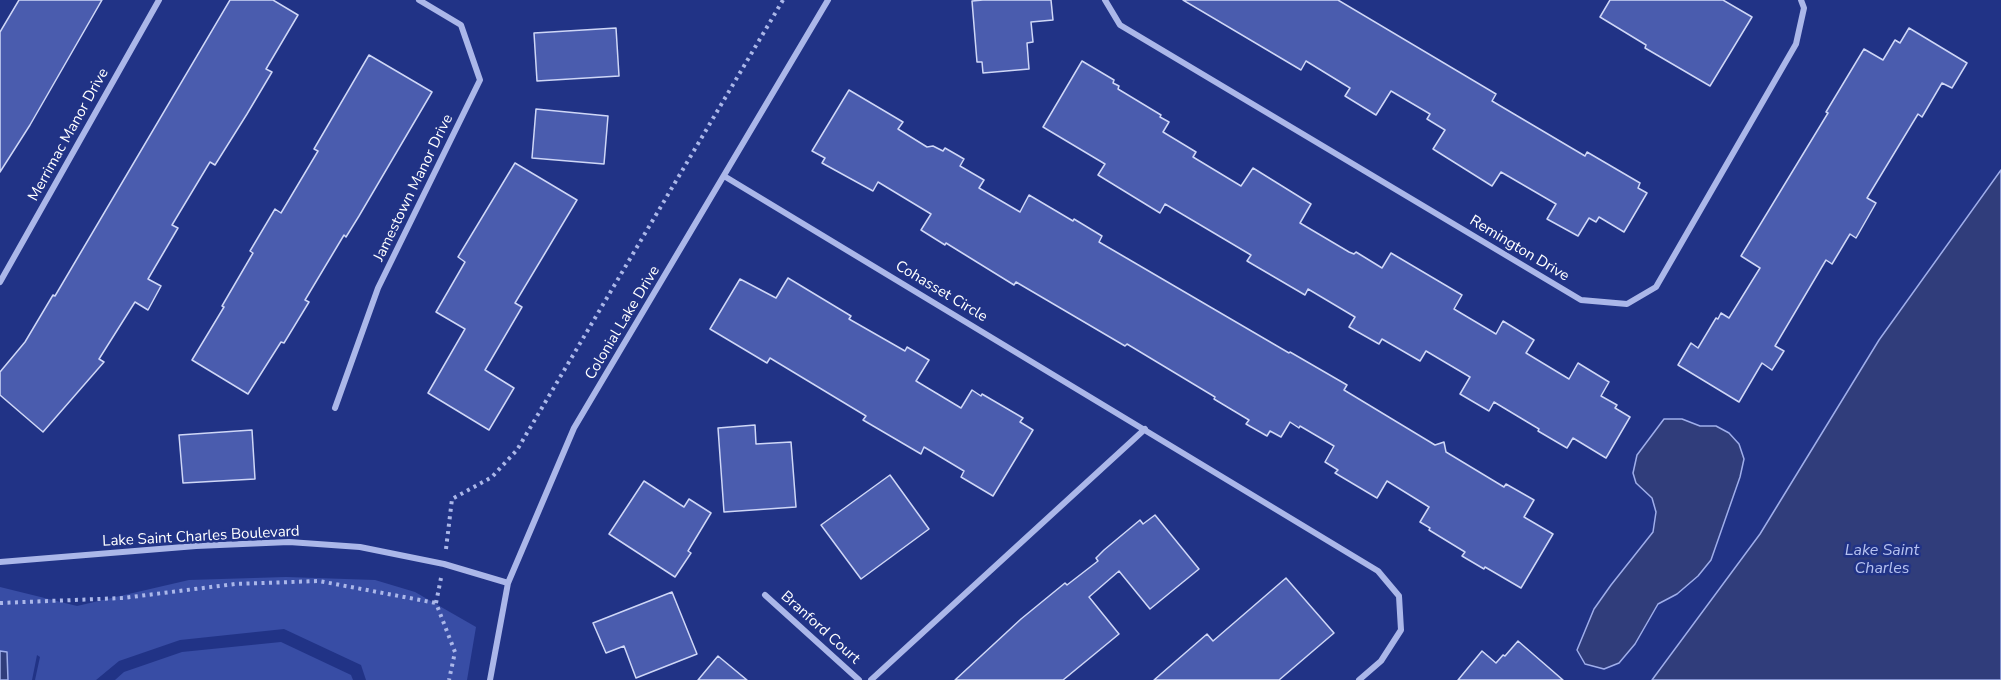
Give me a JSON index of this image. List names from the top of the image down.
{
  "streets": {
    "street": [
      "Merrimac Manor Drive",
      "Jamestown Manor Drive",
      "Remington Drive",
      "Cohasset Circle",
      "Colonial Lake Drive",
      "Lake Saint Charles Boulevard",
      "Branford Court"
    ]
  },
  "crossings": [
    ["Cohasset Circle", "Colonial Lake Drive"],
    ["Colonial Lake Drive", "Lake Saint Charles Boulevard"]
  ],
  "water": ["Lake Saint Charles"]
}
